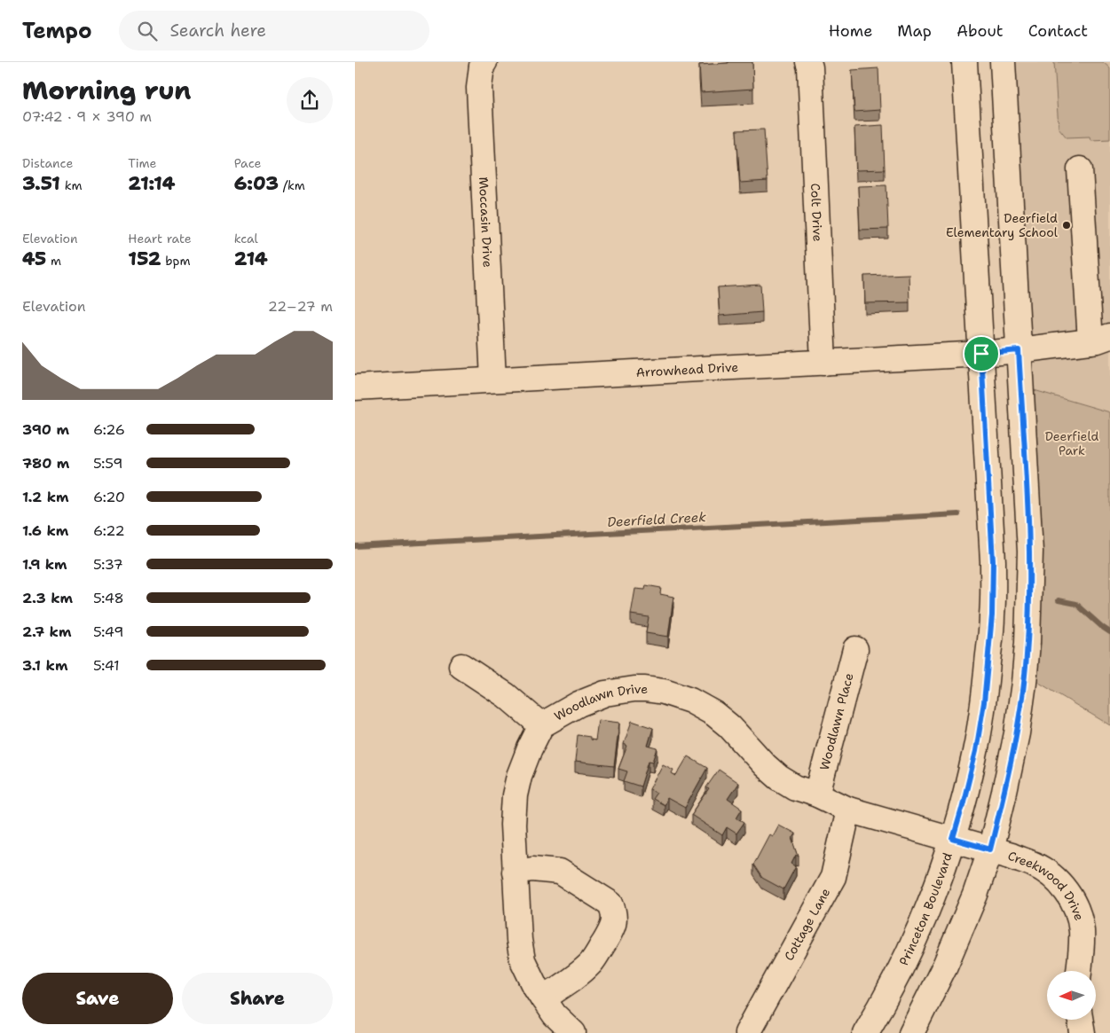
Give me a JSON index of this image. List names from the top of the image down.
{
  "streets": {
    "street": [
      "Colt Drive",
      "Moccasin Drive",
      "Arrowhead Drive",
      "Woodlawn Drive",
      "Woodlawn Place",
      "Creekwood Drive",
      "Princeton Boulevard",
      "Cottage Lane"
    ]
  },
  "crossings": [
    ["Colt Drive", "Arrowhead Drive"],
    ["Moccasin Drive", "Arrowhead Drive"],
    ["Arrowhead Drive", "Princeton Boulevard"],
    ["Woodlawn Drive", "Woodlawn Place"],
    ["Woodlawn Drive", "Creekwood Drive"],
    ["Woodlawn Drive", "Princeton Boulevard"],
    ["Woodlawn Drive", "Cottage Lane"],
    ["Creekwood Drive", "Princeton Boulevard"]
  ],
  "water": ["Deerfield Creek"],
  "parks": ["Deerfield Park"],
  "places": ["Deerfield Elementary School"],
  "north": "left",
  "page": {
    "header": "Tempo",
    "search": "Search here",
    "nav": [
      "Home",
      "Map",
      "About",
      "Contact"
    ],
    "heading": ["Morning run", "07:42 · 9 × 390 m"],
    "stats": [
      ["Distance", "3.51 km"],
      ["Time", "21:14"],
      ["Pace", "6:03 /km"],
      ["Elevation", "45 m"],
      ["Heart rate", "152 bpm"],
      ["kcal", "214"]
    ],
    "chart": ["Elevation", "22–27 m"],
    "list": [
      {
        "name": "390 m",
        "note": "6:26"
      },
      {
        "name": "780 m",
        "note": "5:59"
      },
      {
        "name": "1.2 km",
        "note": "6:20"
      },
      {
        "name": "1.6 km",
        "note": "6:22"
      },
      {
        "name": "1.9 km",
        "note": "5:37"
      },
      {
        "name": "2.3 km",
        "note": "5:48"
      },
      {
        "name": "2.7 km",
        "note": "5:49"
      },
      {
        "name": "3.1 km",
        "note": "5:41"
      }
    ],
    "buttons": ["Save", "Share"]
  }
}
